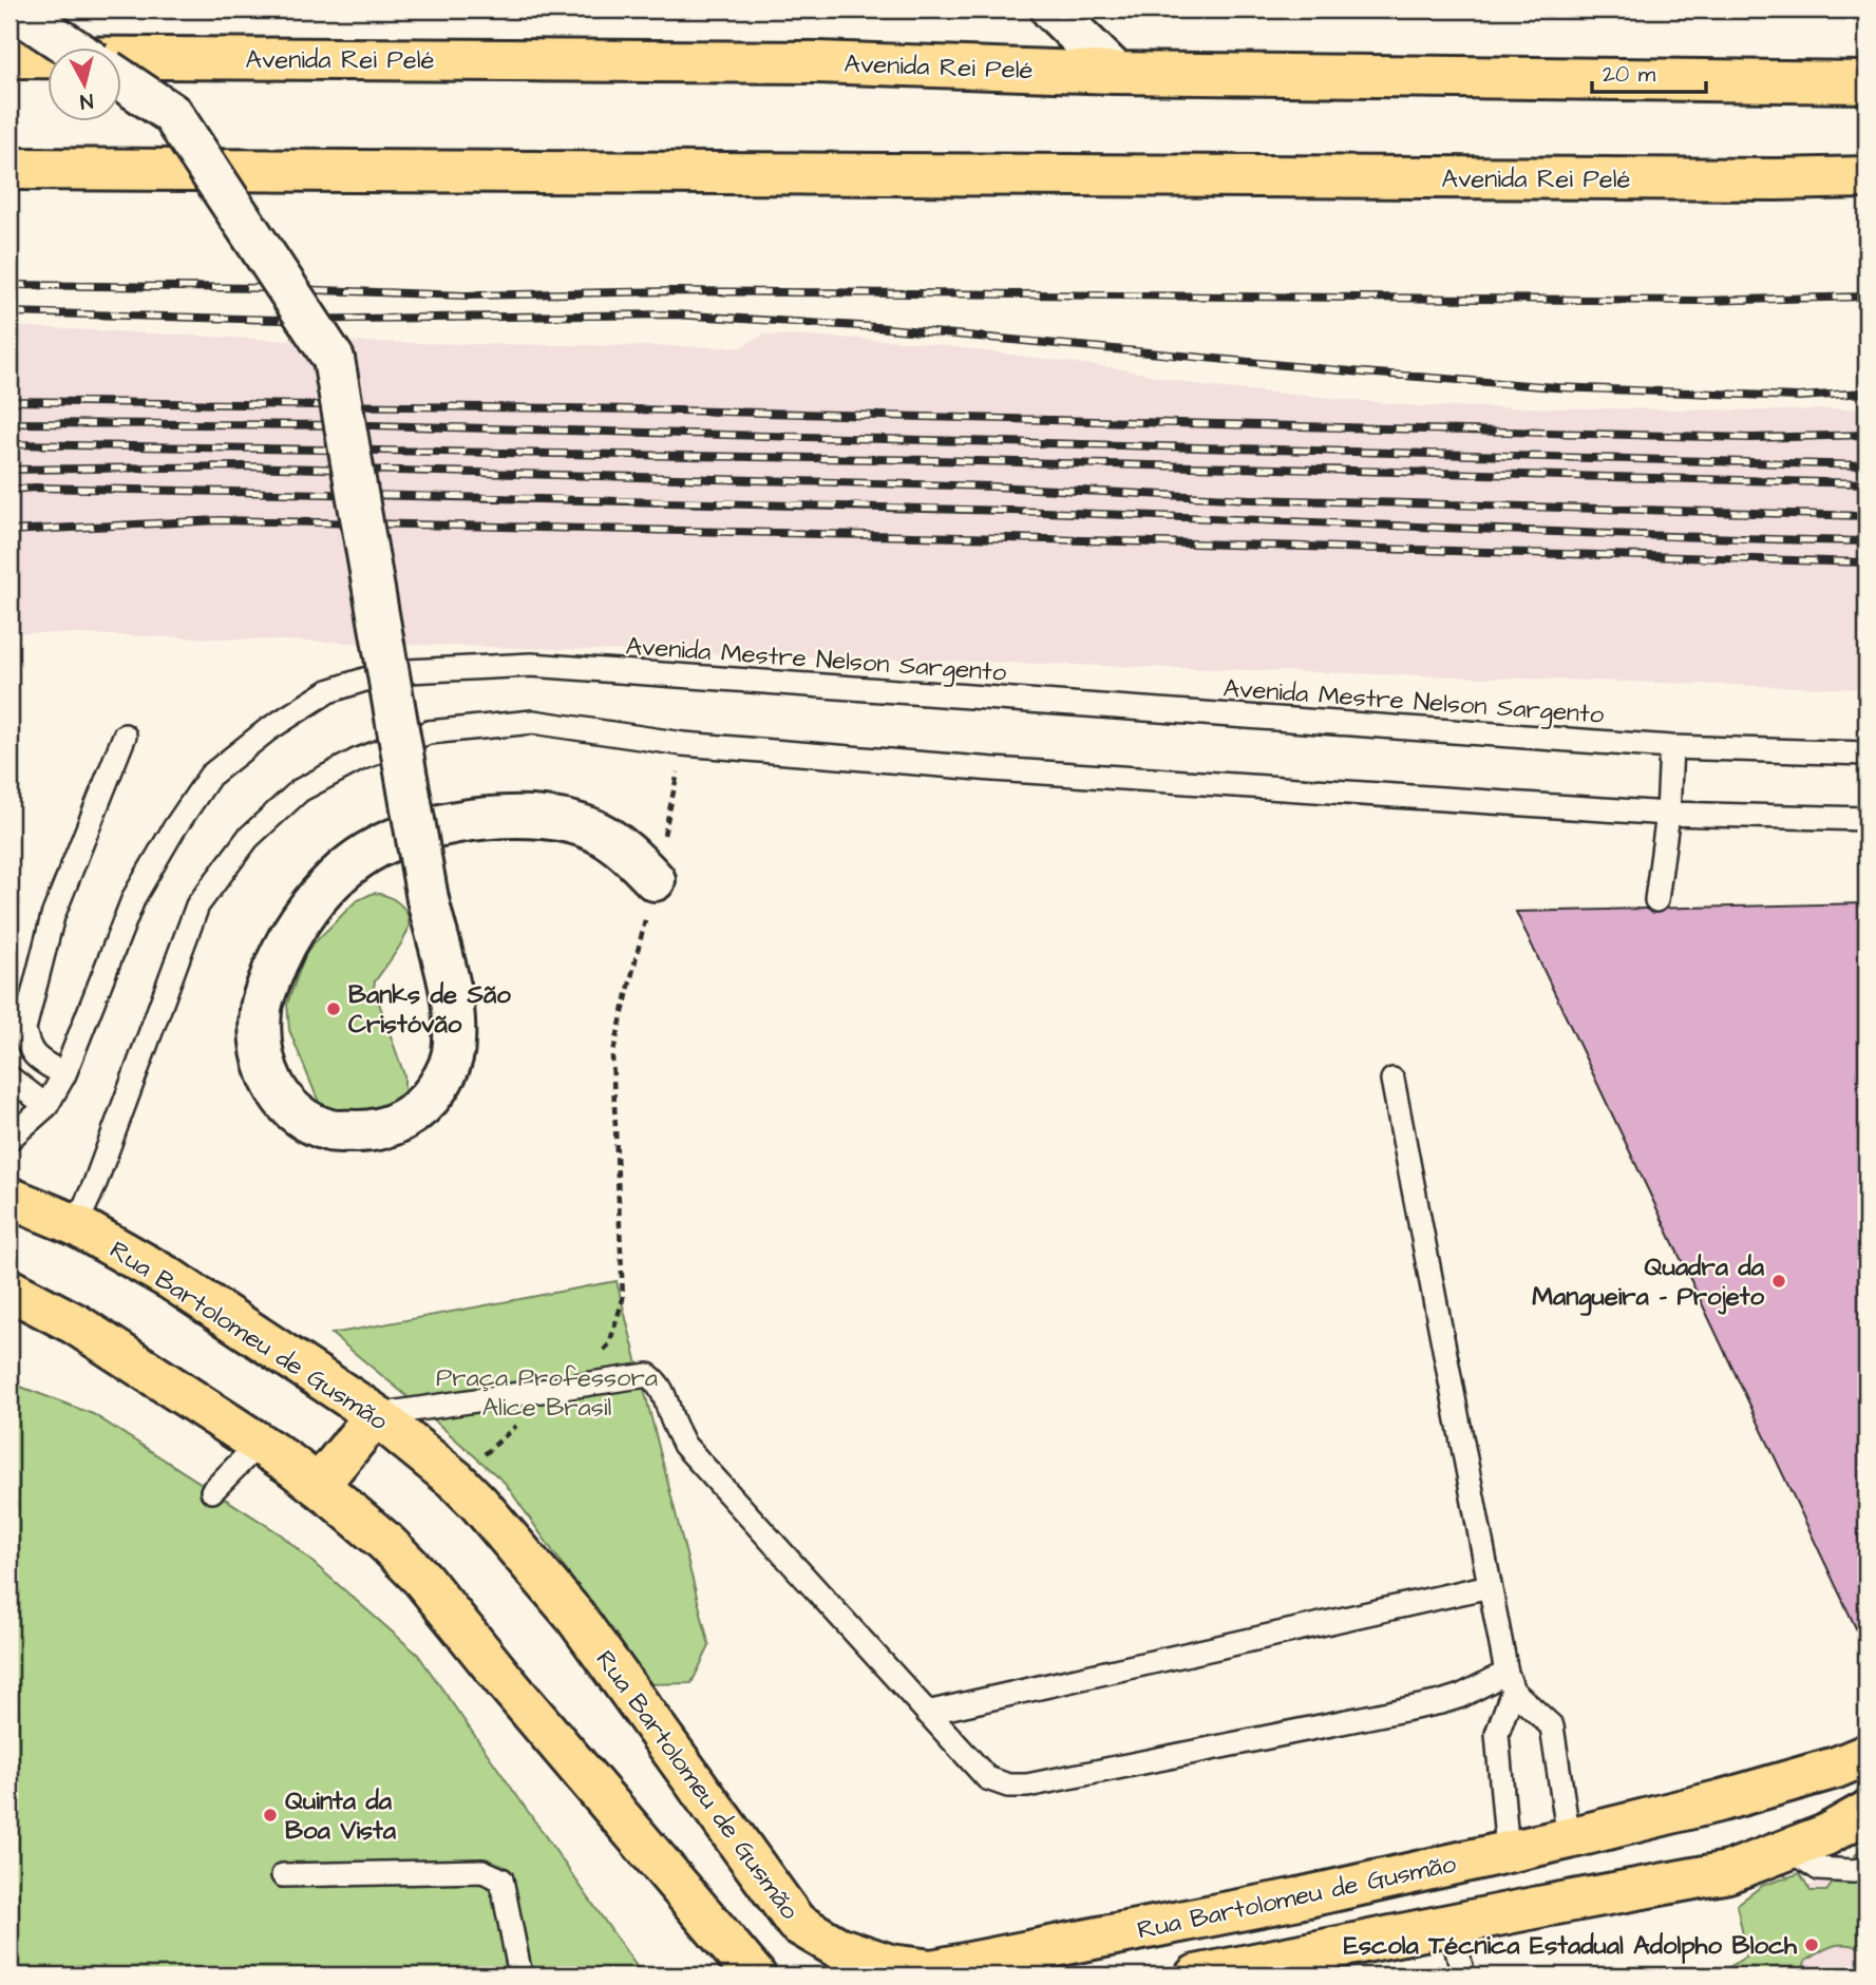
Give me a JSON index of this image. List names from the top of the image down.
{
  "streets": {
    "main road": ["Avenida Rei Pelé", "Rua Bartolomeu de Gusmão"],
    "lane": ["Avenida Mestre Nelson Sargento"]
  },
  "parks": ["Praça Professora Alice Brasil"],
  "places": [
    "Banks de São Cristóvão",
    "Quadra da Mangueira - Projeto",
    "Quinta da Boa Vista",
    "Escola Técnica Estadual Adolpho Bloch"
  ],
  "scale_bar": "20 m",
  "north": "bottom"
}
